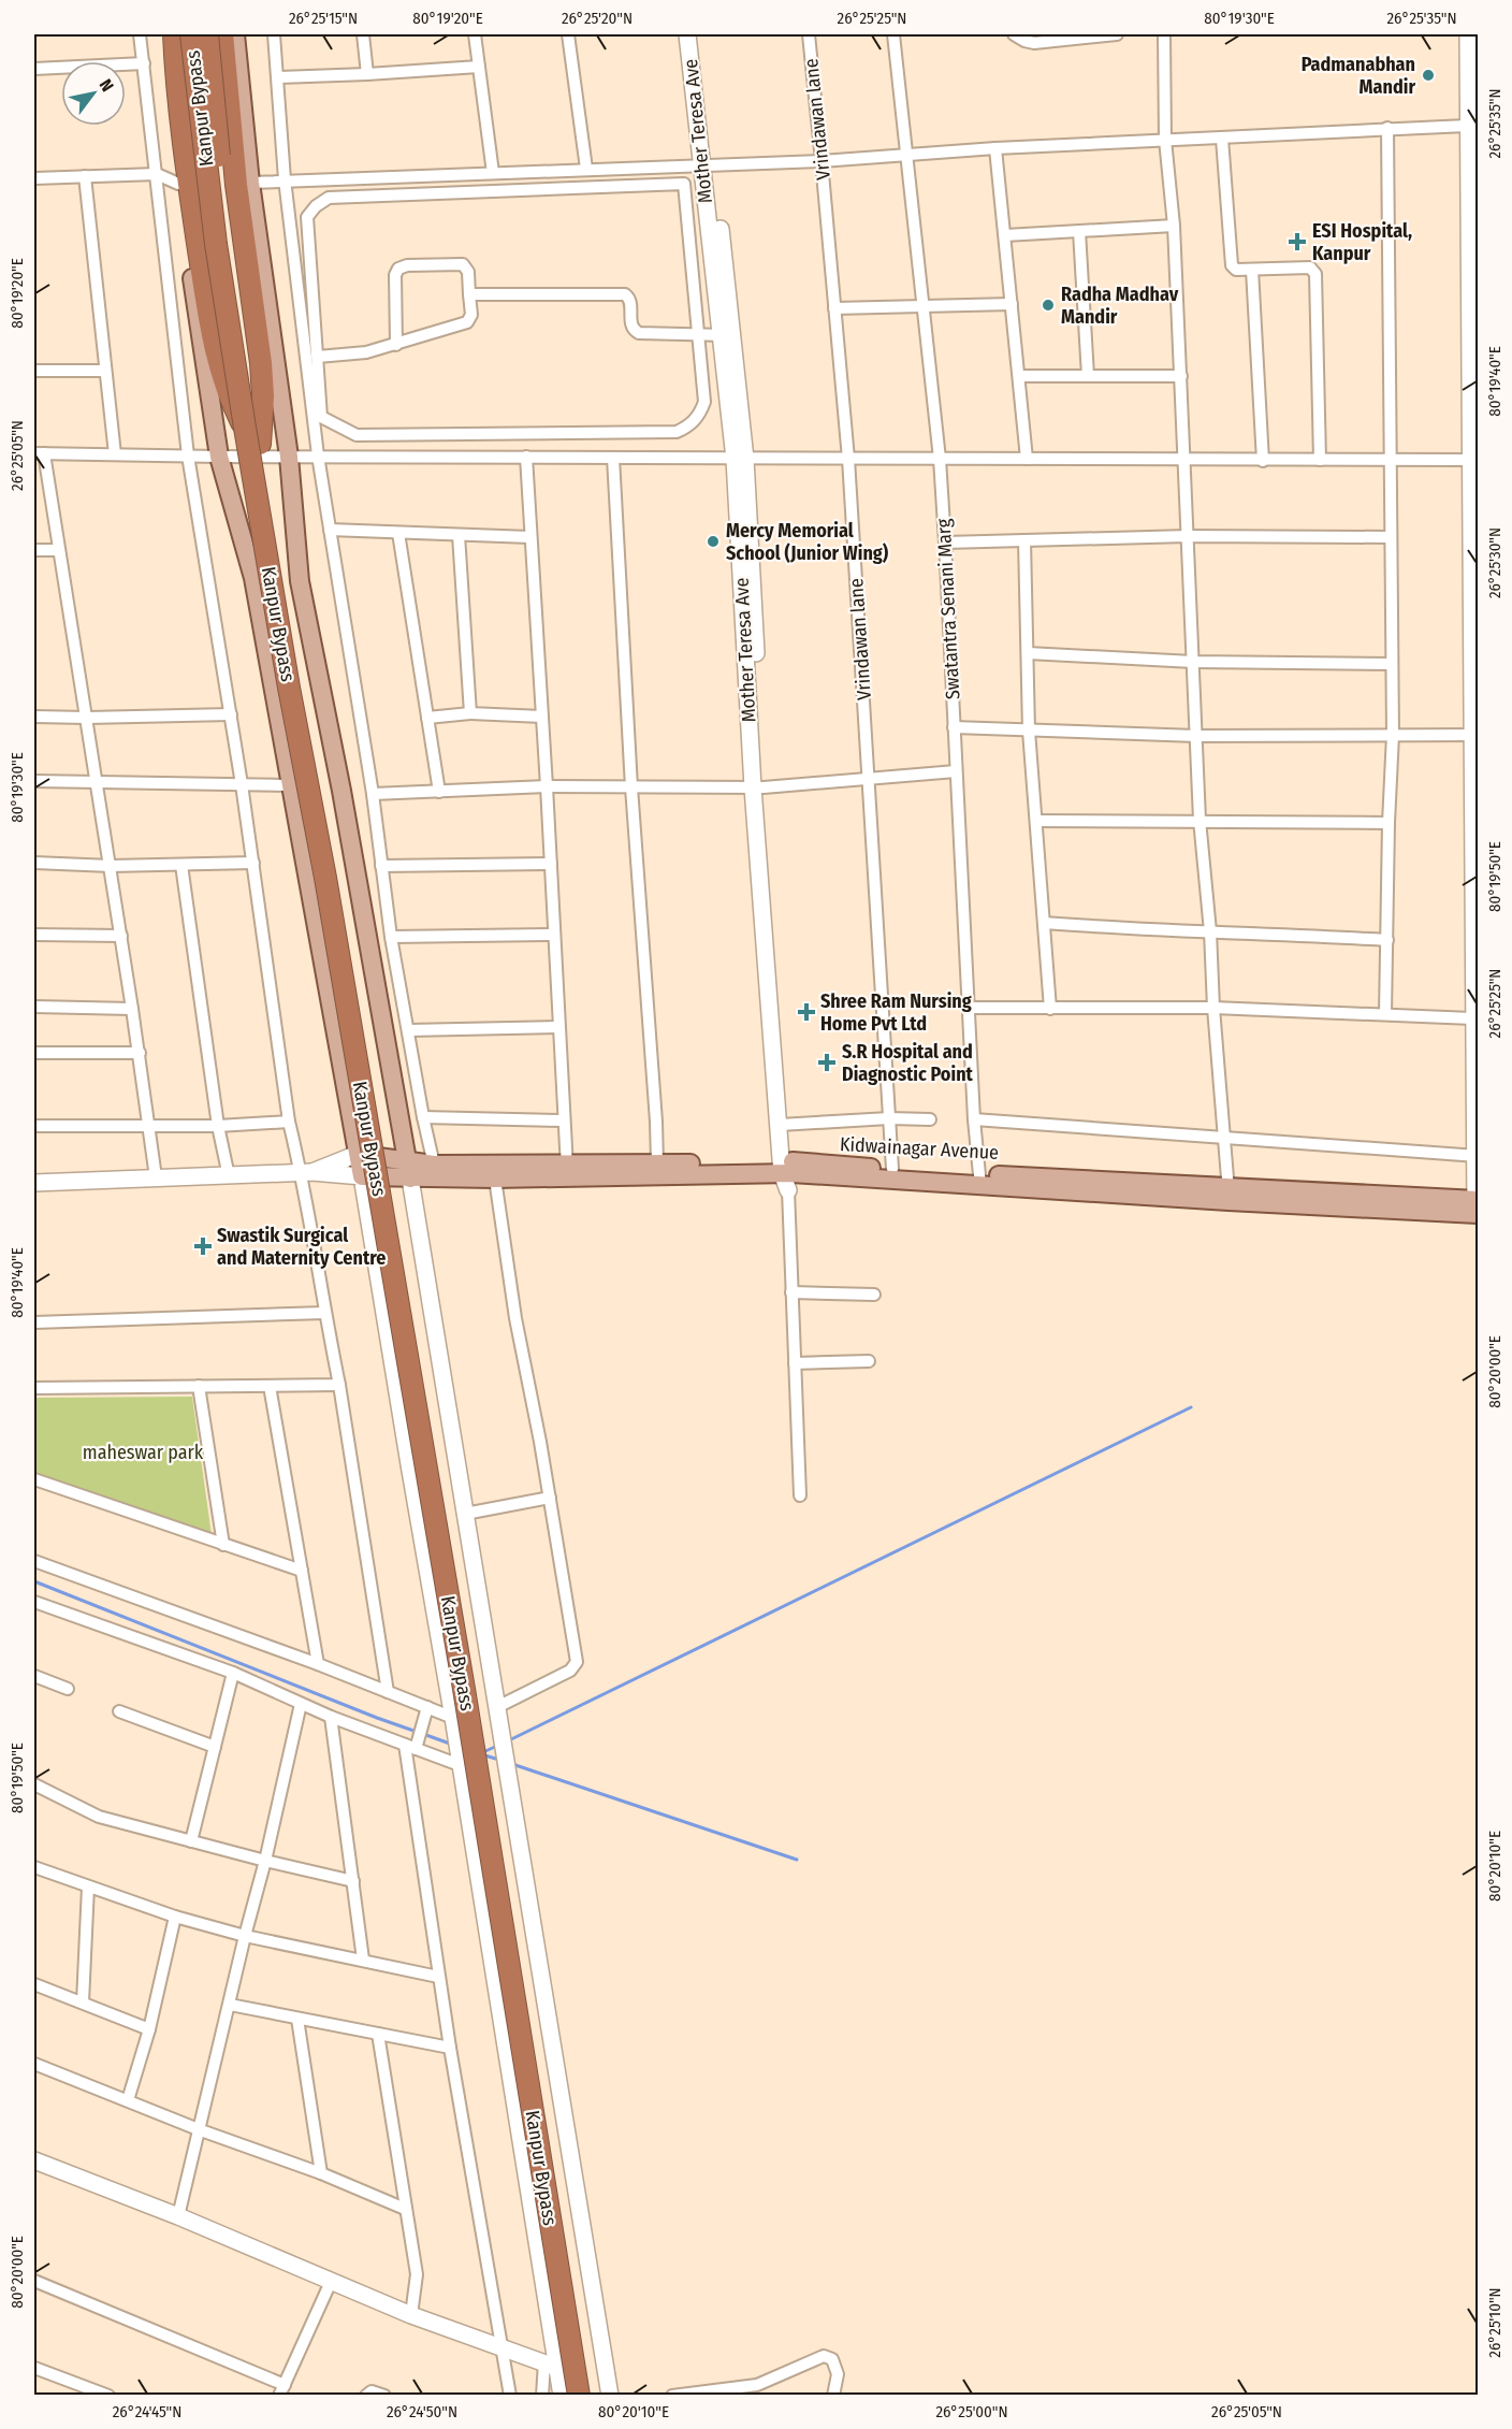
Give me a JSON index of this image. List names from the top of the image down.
{
  "streets": {
    "highway": ["Kanpur Bypass"],
    "main road": ["Kidwainagar Avenue"],
    "street": ["Vrindawan lane", "Mother Teresa Ave", "Swatantra Senani Marg"]
  },
  "crossings": [
    ["Vrindawan lane", "Kidwainagar Avenue"],
    ["Swatantra Senani Marg", "Kidwainagar Avenue"]
  ],
  "parks": ["maheswar park"],
  "places": {
    "other": ["Padmanabhan Mandir", "Radha Madhav Mandir", "Mercy Memorial School (Junior Wing)"],
    "health": [
      "ESI Hospital, Kanpur",
      "Shree Ram Nursing Home Pvt Ltd",
      "S.R Hospital and Diagnostic Point",
      "Swastik Surgical and Maternity Centre"
    ]
  },
  "north": "top right",
  "coordinates": [
    "26°25'15\"N",
    "80°19'20\"E",
    "26°25'20\"N",
    "26°25'25\"N",
    "80°19'30\"E",
    "26°25'35\"N",
    "80°19'40\"E",
    "26°25'05\"N",
    "26°25'30\"N",
    "80°19'50\"E",
    "80°20'00\"E",
    "80°20'10\"E",
    "26°25'10\"N",
    "26°24'45\"N",
    "26°24'50\"N",
    "26°25'00\"N"
  ]
}
